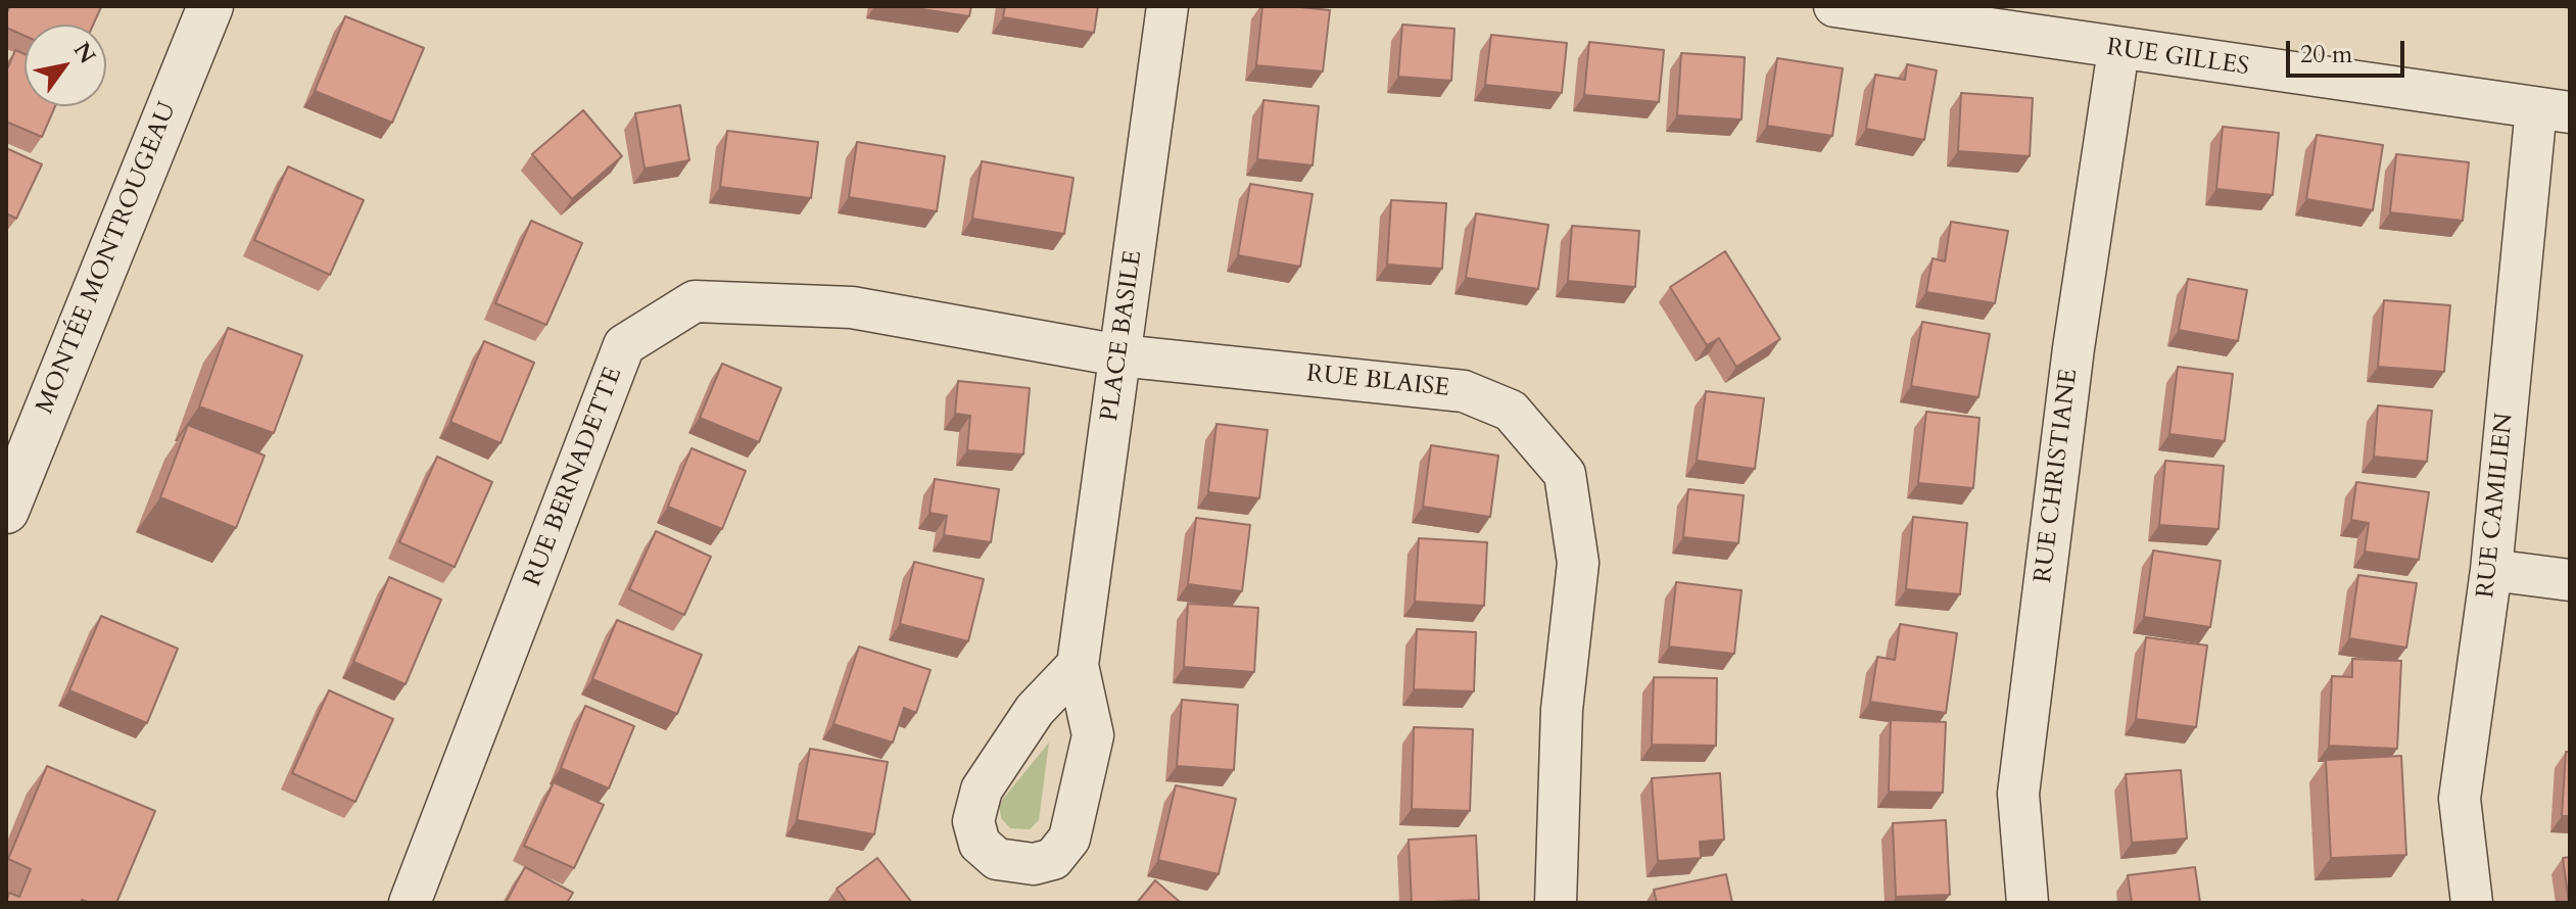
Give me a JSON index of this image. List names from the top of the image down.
{
  "streets": {
    "street": [
      "RUE GILLES",
      "MONTÉE MONTROUGEAU",
      "PLACE BASILE",
      "RUE BLAISE",
      "RUE CHRISTIANE",
      "RUE BERNADETTE",
      "RUE CAMILIEN"
    ]
  },
  "crossings": [
    ["RUE GILLES", "RUE CHRISTIANE"],
    ["RUE GILLES", "RUE CAMILIEN"],
    ["PLACE BASILE", "RUE BLAISE"],
    ["PLACE BASILE", "RUE BERNADETTE"],
    ["RUE BLAISE", "RUE BERNADETTE"]
  ],
  "scale_bar": "20 m",
  "north": "top right"
}
